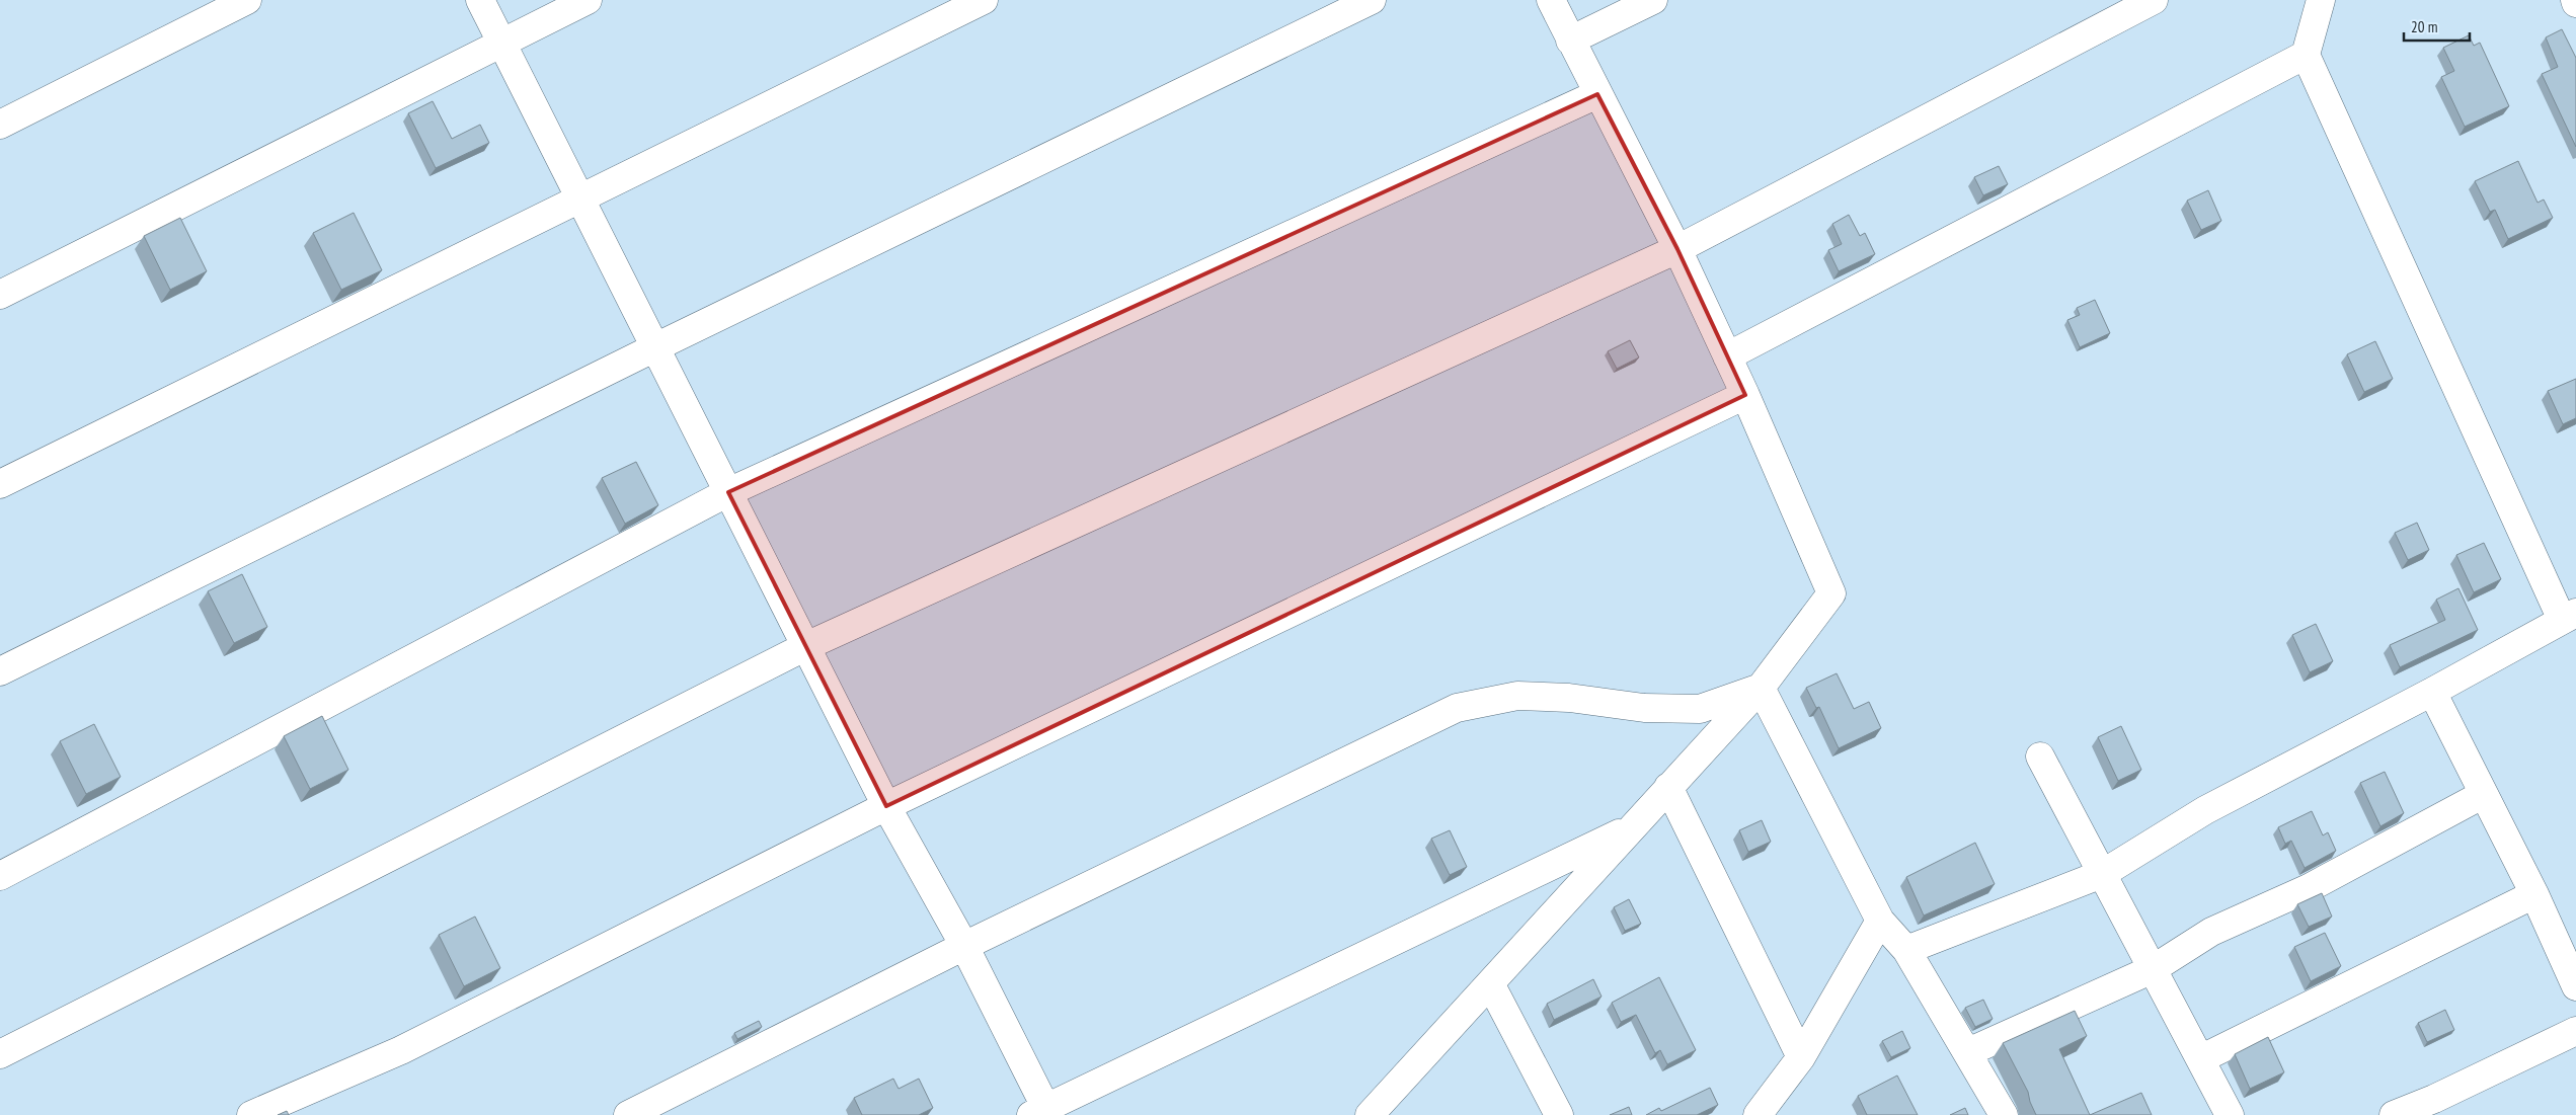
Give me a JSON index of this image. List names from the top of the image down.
{
  "scale_bar": "20 m"
}
